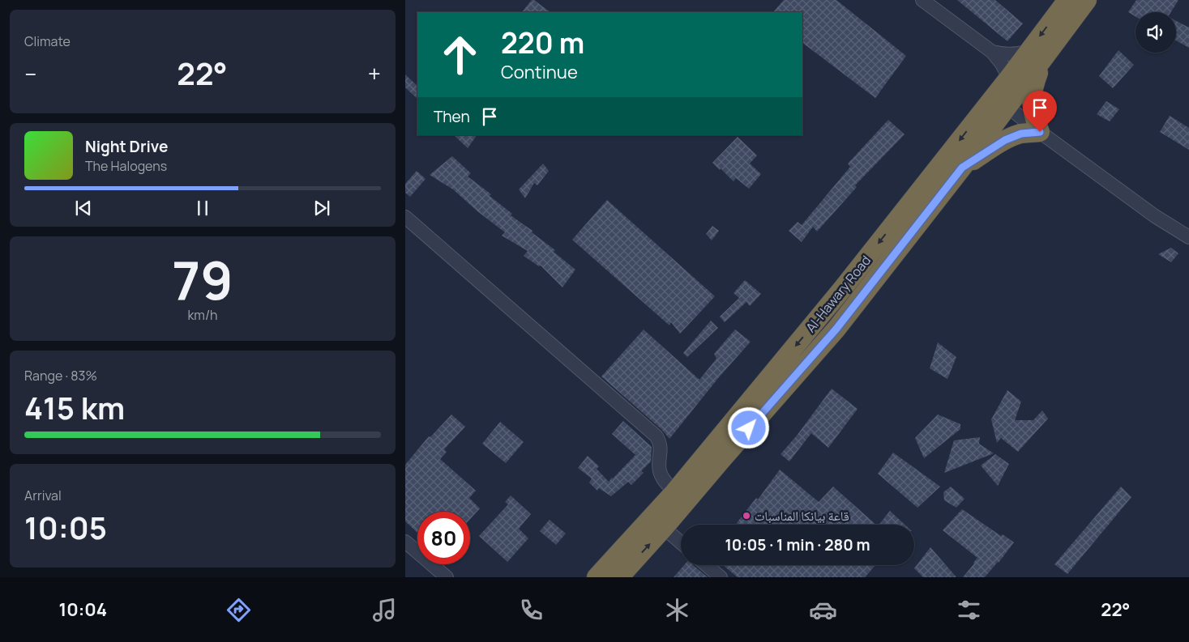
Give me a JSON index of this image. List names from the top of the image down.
{
  "streets": {
    "highway": ["Al-Hawary Road"]
  },
  "places": ["قاعة بيانكا المناسبات"],
  "page": {
    "tile": [
      "Climate",
      ["79", "km/h"],
      ["Range · 83%", "415 km"],
      ["Arrival", "10:05"]
    ],
    "turn": ["220 m", "Continue"],
    "heat": ["−", "22°", "+"],
    "then": "Then",
    "song": ["Night Drive", "The Halogens"],
    "limit": "80",
    "trip": "10:05 · 1 min · 280 m",
    "tabs": ["10:04", "22°"]
  }
}
